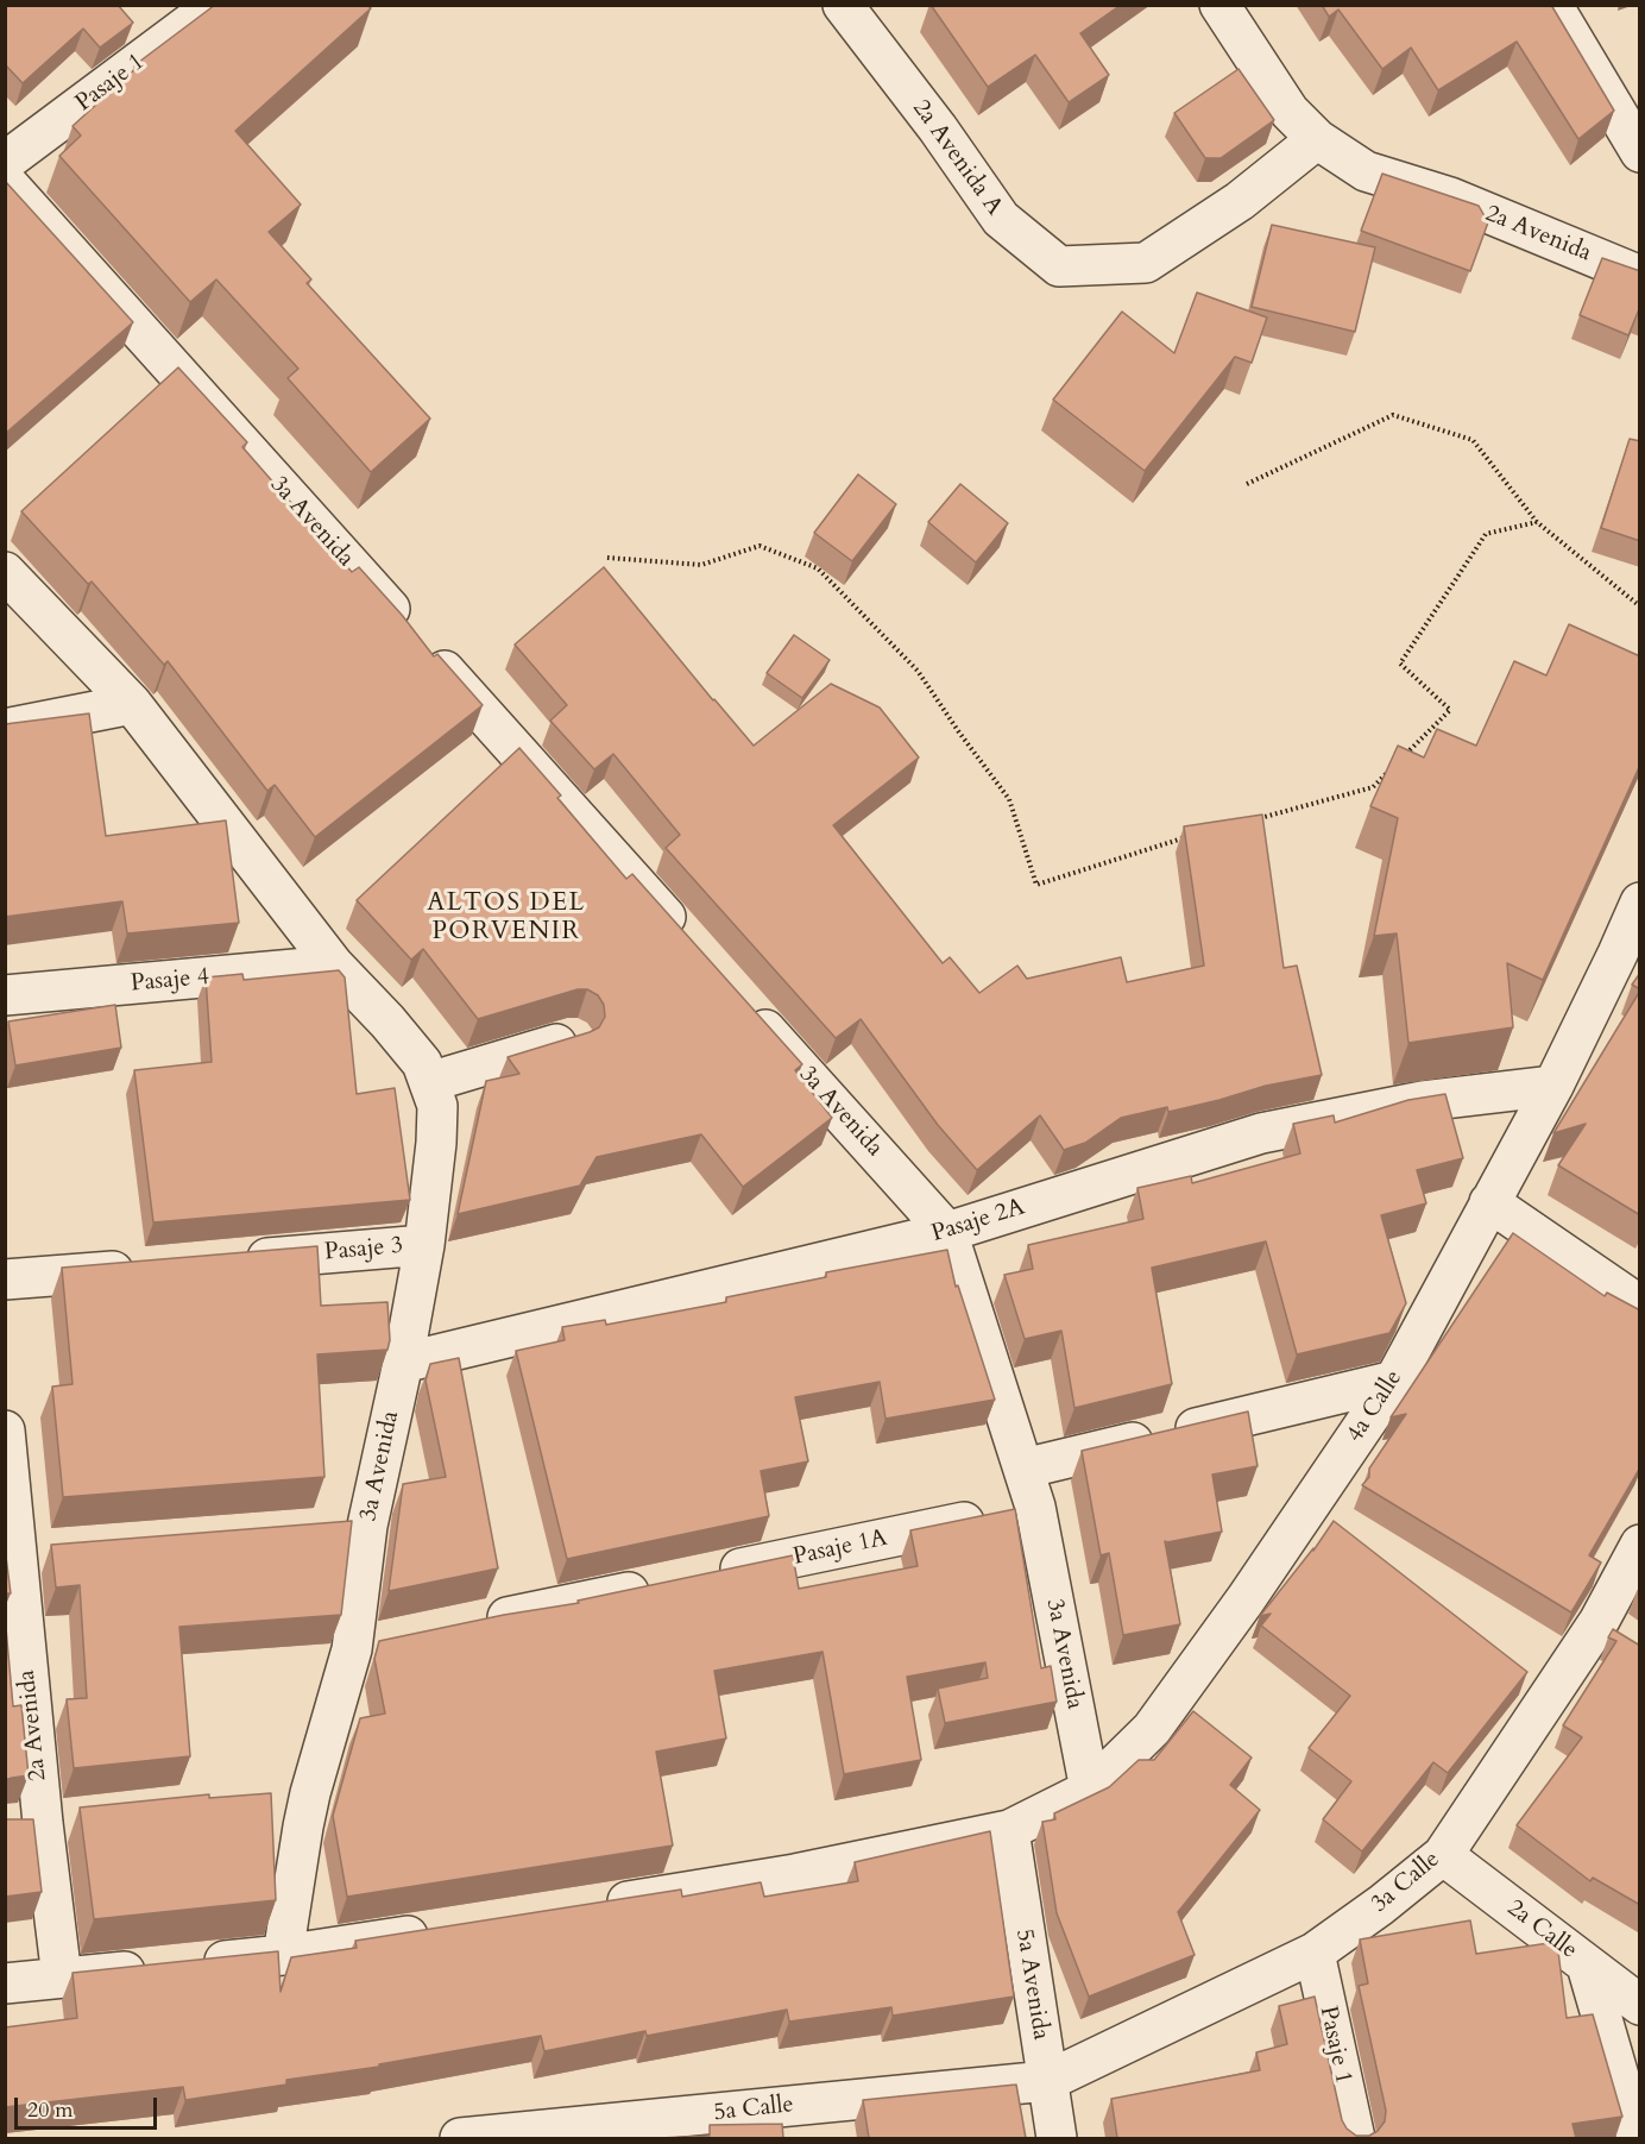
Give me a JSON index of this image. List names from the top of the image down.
{
  "streets": {
    "street": [
      "Pasaje 1",
      "2a Avenida A",
      "2a Avenida",
      "3a Avenida",
      "Pasaje 4",
      "Pasaje 2A",
      "Pasaje 3",
      "4a Calle",
      "Pasaje 1A",
      "3a Calle",
      "2a Calle",
      "5a Avenida",
      "5a Calle"
    ]
  },
  "crossings": [
    ["Pasaje 1", "3a Calle"],
    ["2a Avenida A", "2a Avenida"],
    ["3a Avenida", "Pasaje 4"],
    ["3a Avenida", "Pasaje 2A"],
    ["3a Avenida", "Pasaje 3"],
    ["3a Avenida", "4a Calle"],
    ["3a Avenida", "Pasaje 1A"],
    ["Pasaje 2A", "4a Calle"],
    ["4a Calle", "5a Avenida"],
    ["3a Calle", "2a Calle"],
    ["3a Calle", "5a Avenida"],
    ["3a Calle", "5a Calle"],
    ["5a Avenida", "5a Calle"]
  ],
  "districts": ["ALTOS DEL PORVENIR"],
  "scale_bar": "20 m"
}
